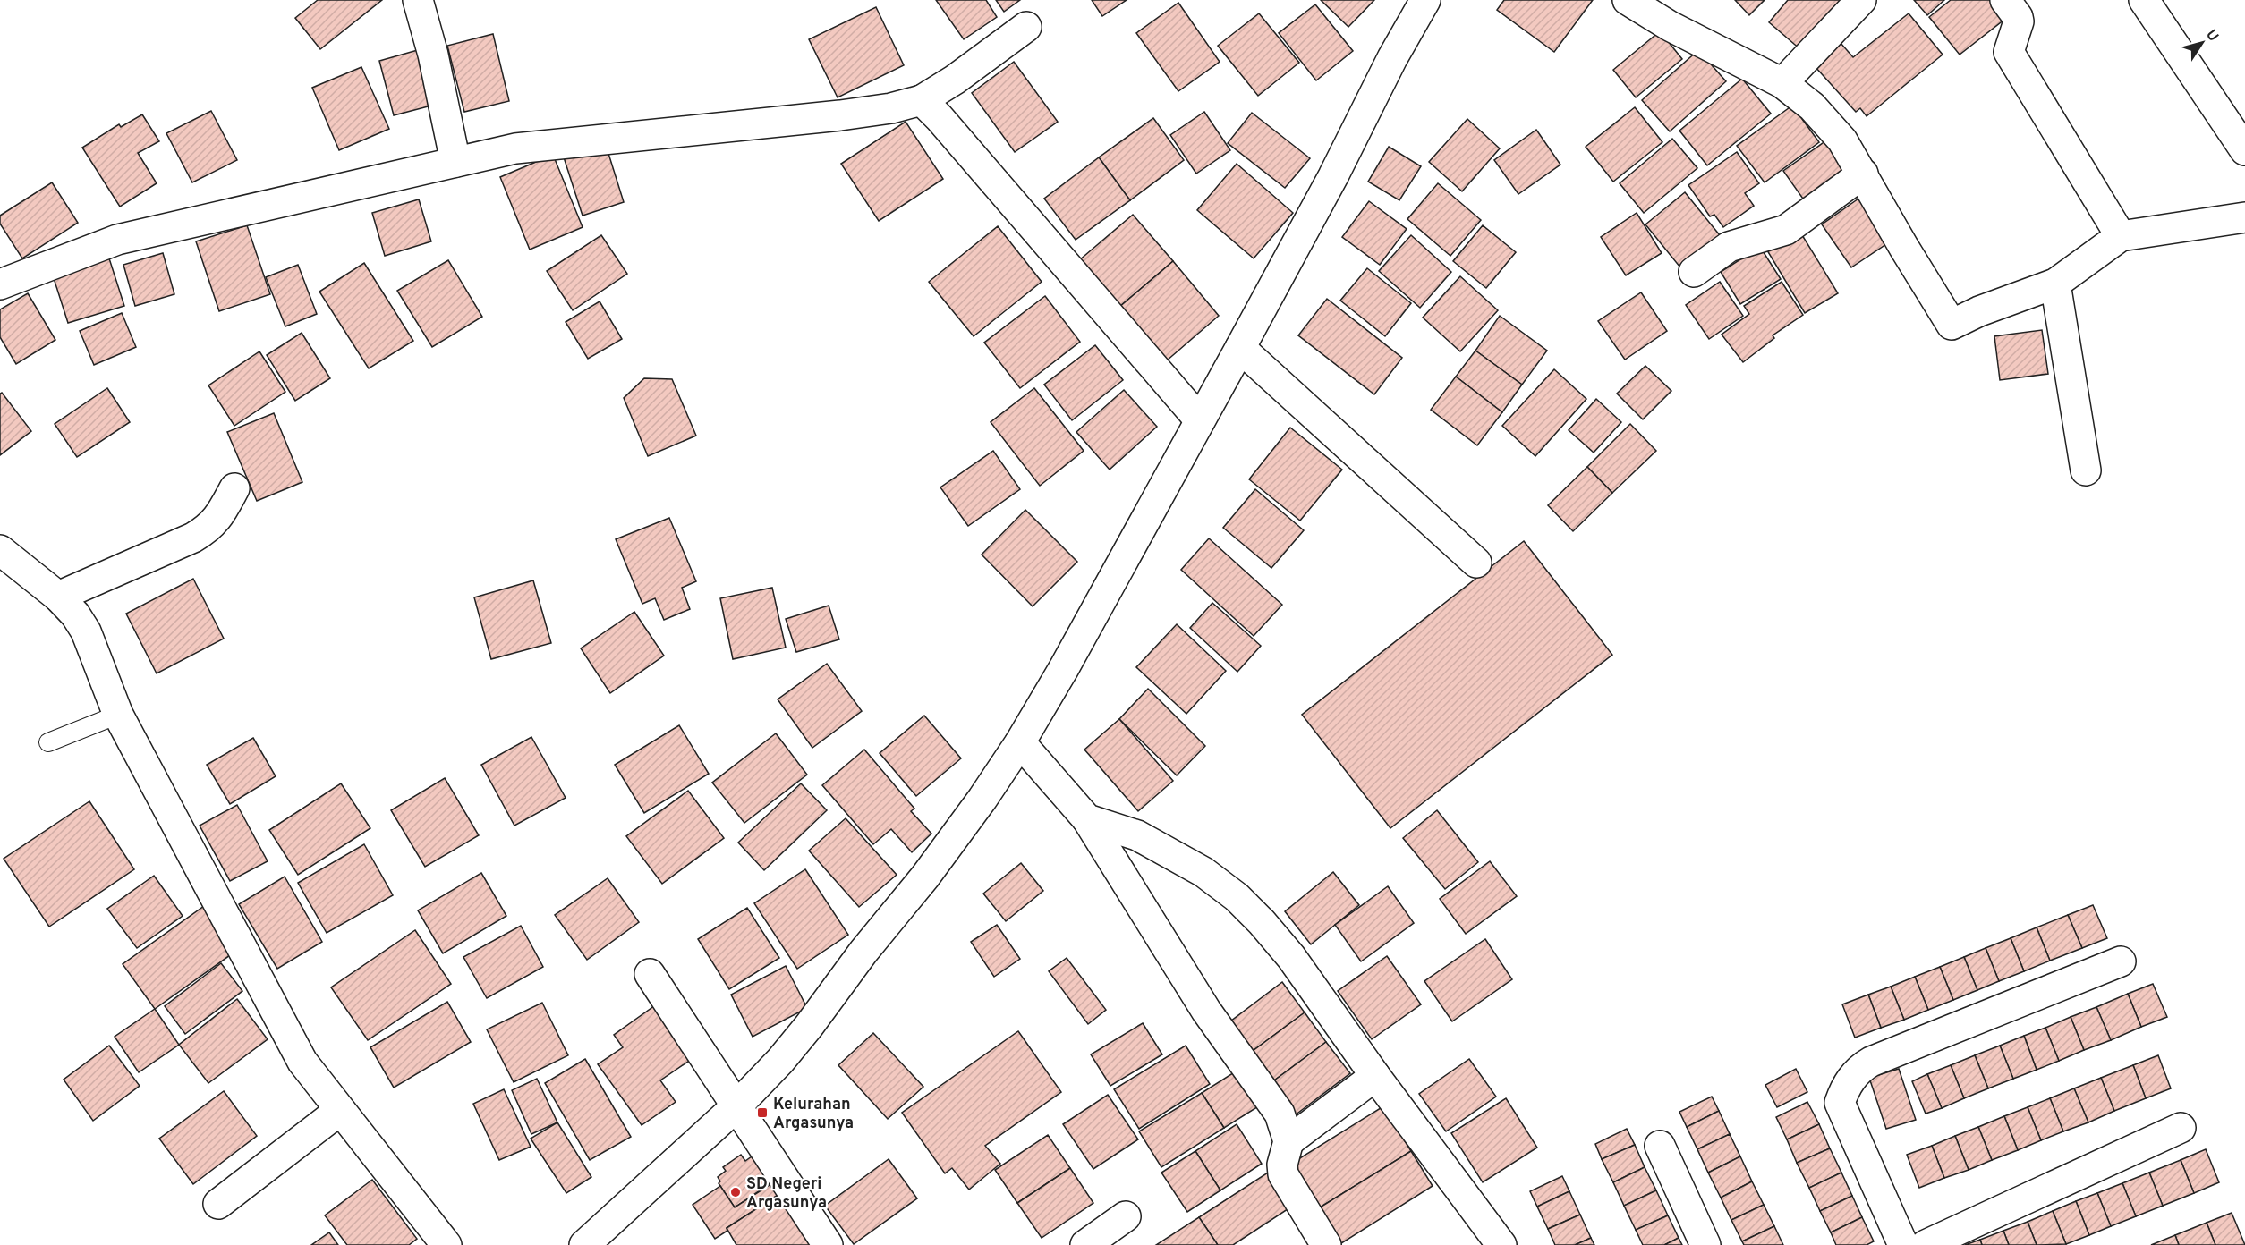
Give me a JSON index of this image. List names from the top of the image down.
{
  "places": {
    "transit": ["Kelurahan Argasunya"],
    "other": ["SD Negeri Argasunya"]
  },
  "north": "top right"
}
